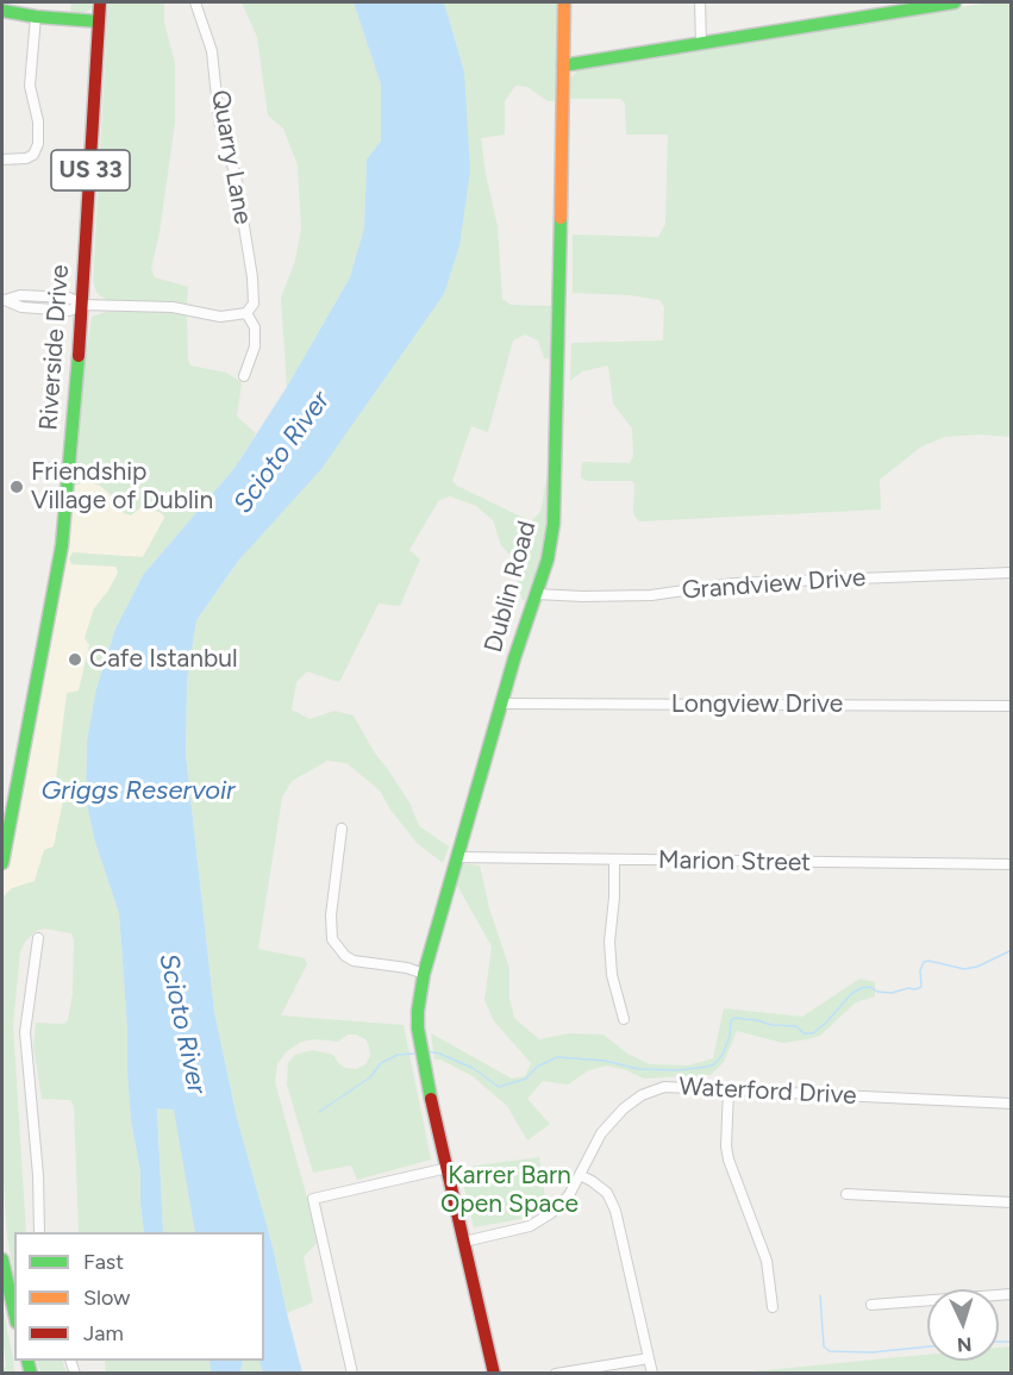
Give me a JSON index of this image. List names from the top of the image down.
{
  "streets": {
    "main road": ["US 33", "Riverside Drive", "Dublin Road"],
    "street": [
      "Quarry Lane",
      "Grandview Drive",
      "Longview Drive",
      "Marion Street",
      "Waterford Drive"
    ]
  },
  "crossings": [
    ["Grandview Drive", "Dublin Road"],
    ["Dublin Road", "Longview Drive"],
    ["Dublin Road", "Marion Street"],
    ["Dublin Road", "Waterford Drive"]
  ],
  "water": ["Scioto River", "Griggs Reservoir"],
  "parks": ["Karrer Barn Open Space"],
  "places": ["Friendship Village of Dublin", "Cafe Istanbul"],
  "legend": ["Fast", "Slow", "Jam"],
  "north": "bottom"
}
